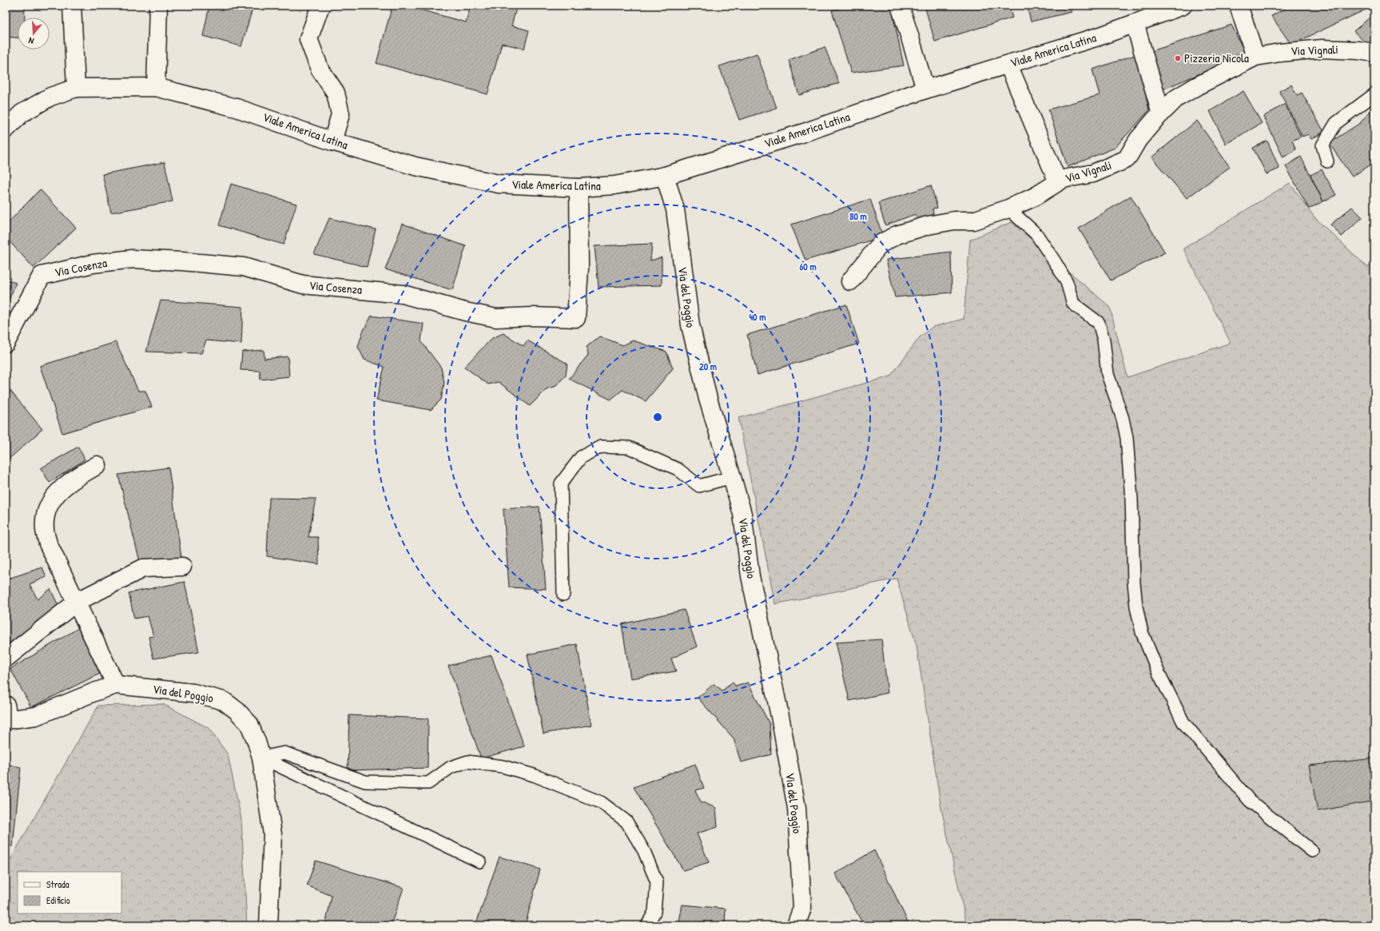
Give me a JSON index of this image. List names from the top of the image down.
{
  "streets": {
    "street": [
      "Viale America Latina",
      "Via Vignali",
      "Via Cosenza",
      "Via del Poggio"
    ]
  },
  "crossings": [
    ["Viale America Latina", "Via Cosenza"],
    ["Viale America Latina", "Via del Poggio"]
  ],
  "places": ["Pizzeria Nicola"],
  "legend": ["Strada", "Edificio"],
  "north": "bottom",
  "rings": [
    "80 m",
    "60 m",
    "40 m",
    "20 m"
  ]
}
